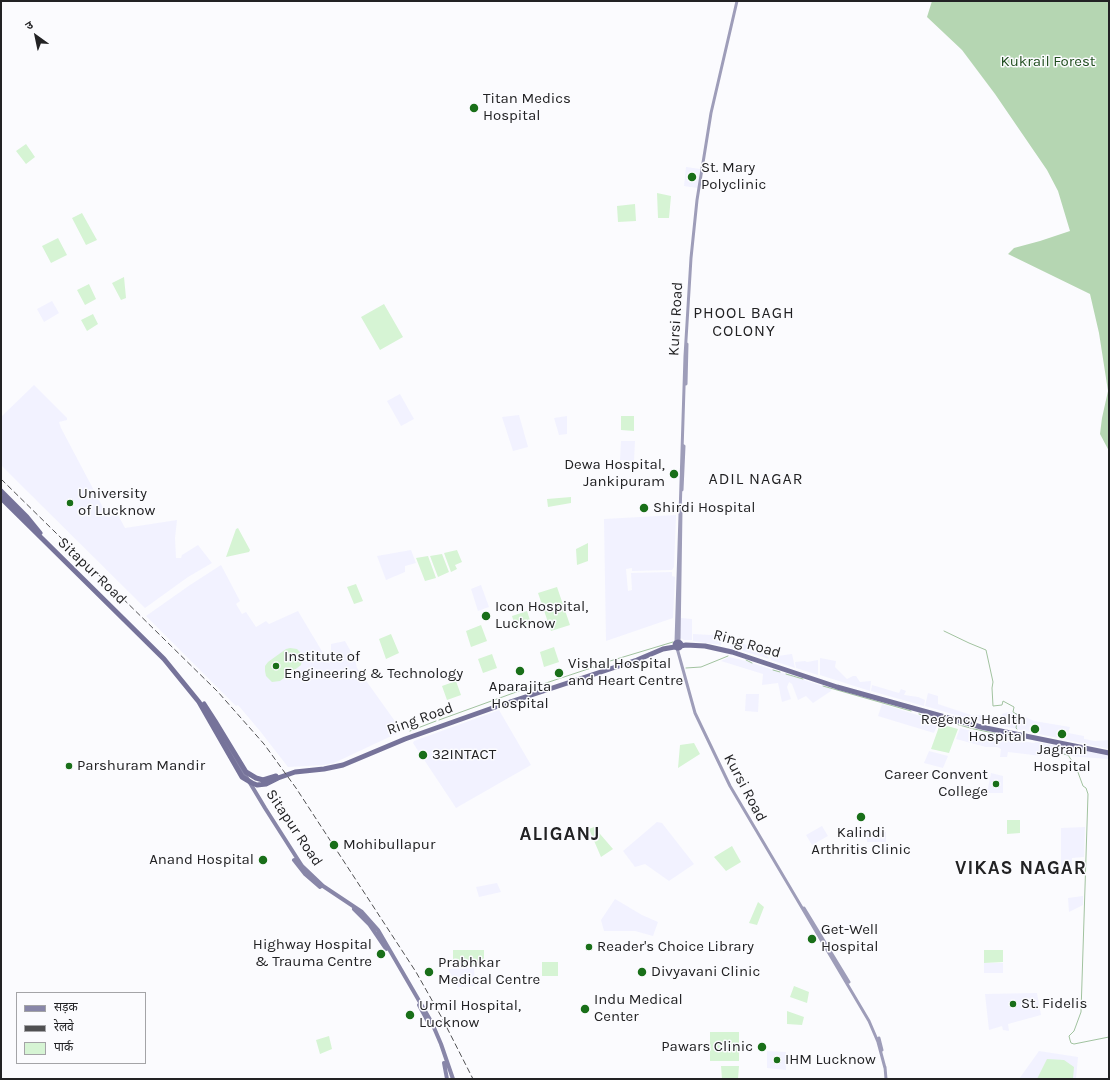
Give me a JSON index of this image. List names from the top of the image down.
{
  "streets": {
    "highway": ["Sitapur Road", "Ring Road"],
    "main road": ["Kursi Road"]
  },
  "districts": [
    "PHOOL BAGH COLONY",
    "ADIL NAGAR",
    "ALIGANJ",
    "VIKAS NAGAR"
  ],
  "parks": ["Kukrail Forest"],
  "places": [
    "Titan Medics Hospital",
    "St. Mary Polyclinic",
    "Dewa Hospital, Jankipuram",
    "University of Lucknow",
    "Shirdi Hospital",
    "Icon Hospital, Lucknow",
    "Institute of Engineering & Technology",
    "Aparajita Hospital",
    "Vishal Hospital and Heart Centre",
    "Regency Health Hospital",
    "Jagrani Hospital",
    "32INTACT",
    "Parshuram Mandir",
    "Career Convent College",
    "Kalindi Arthritis Clinic",
    "Mohibullapur",
    "Anand Hospital",
    "Get-Well Hospital",
    "Reader's Choice Library",
    "Highway Hospital & Trauma Centre",
    "Prabhkar Medical Centre",
    "Divyavani Clinic",
    "St. Fidelis",
    "Indu Medical Center",
    "Urmil Hospital, Lucknow",
    "Pawars Clinic",
    "IHM Lucknow"
  ],
  "legend": ["सड़क", "रेलवे", "पार्क"],
  "north": "top left"
}
